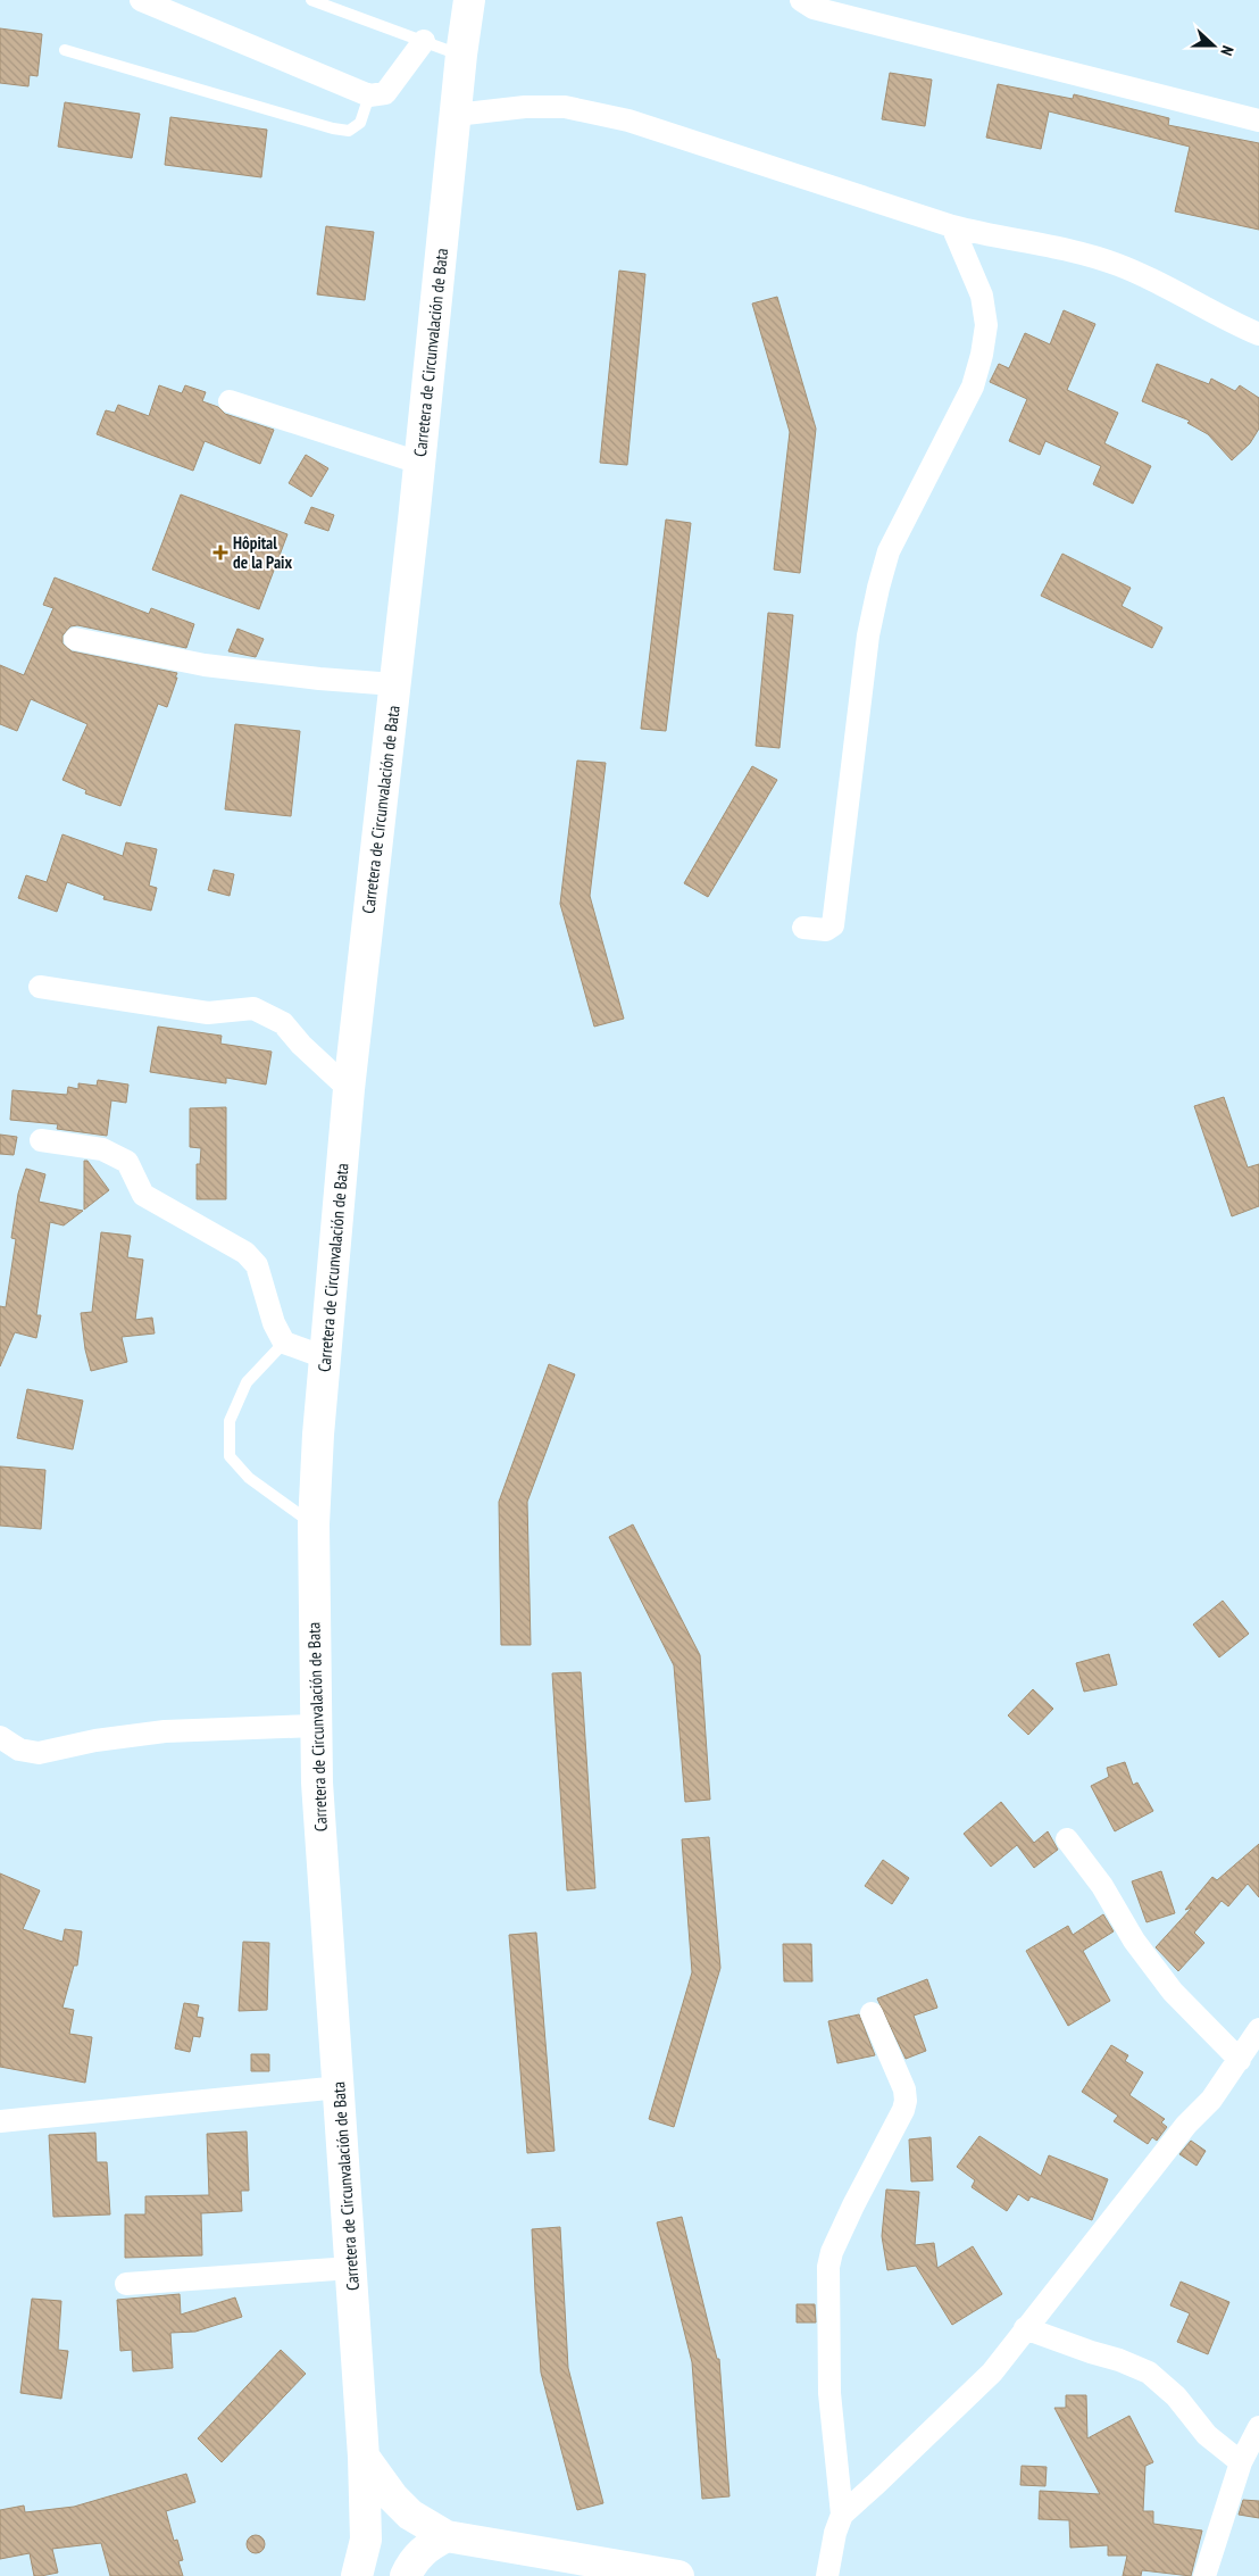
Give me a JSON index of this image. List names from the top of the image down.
{
  "streets": {
    "main road": ["Carretera de Circunvalación de Bata"]
  },
  "places": {
    "health": ["Hôpital de la Paix"]
  },
  "north": "right"
}
